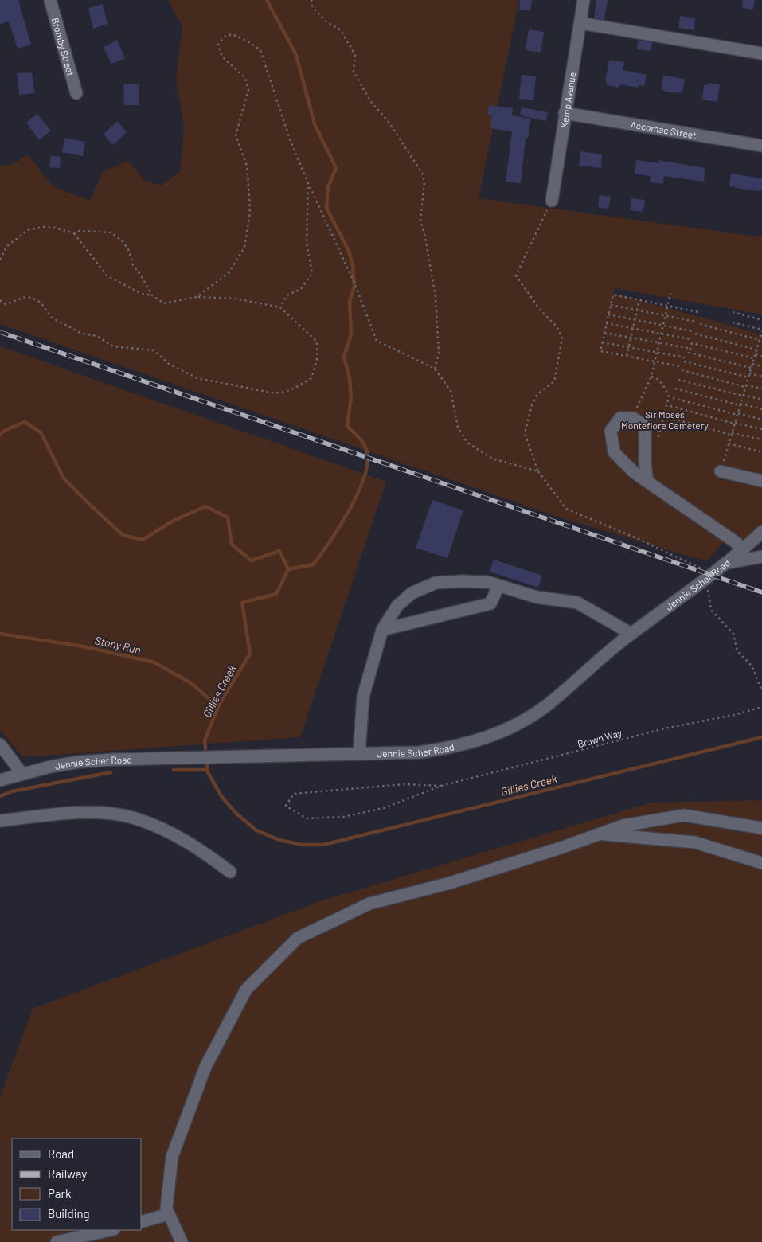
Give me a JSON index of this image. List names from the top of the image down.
{
  "streets": {
    "street": [
      "Bromby Street",
      "Kemp Avenue",
      "Accomac Street",
      "Jennie Scher Road"
    ],
    "path": ["Brown Way"]
  },
  "crossings": [
    ["Kemp Avenue", "Accomac Street"]
  ],
  "water": ["Stony Run", "Gillies Creek"],
  "parks": ["Sir Moses Montefiore Cemetery"],
  "legend": [
    "Road",
    "Railway",
    "Park",
    "Building"
  ]
}
